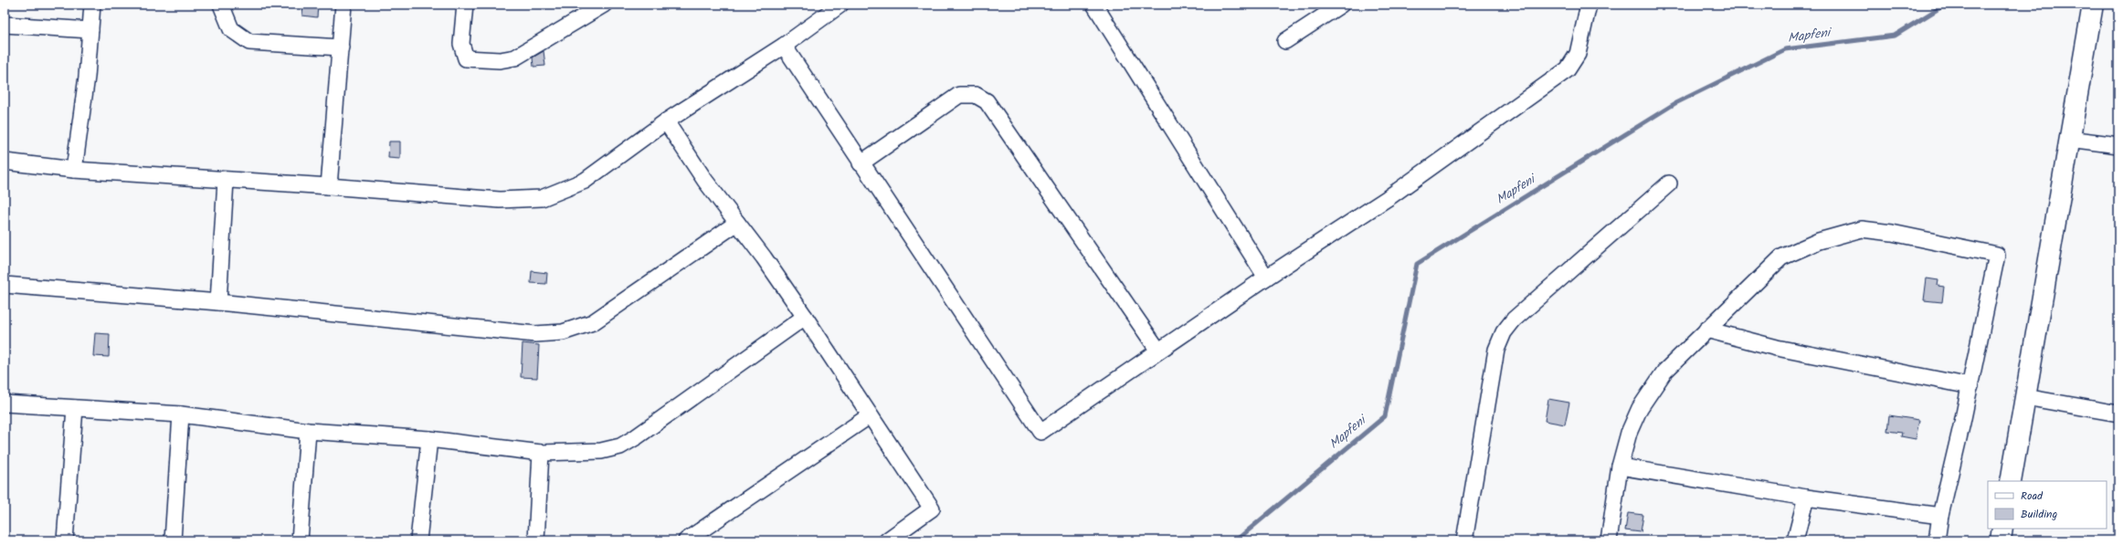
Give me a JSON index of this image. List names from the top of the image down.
{
  "water": ["Mapfeni"],
  "legend": ["Road", "Building"]
}
